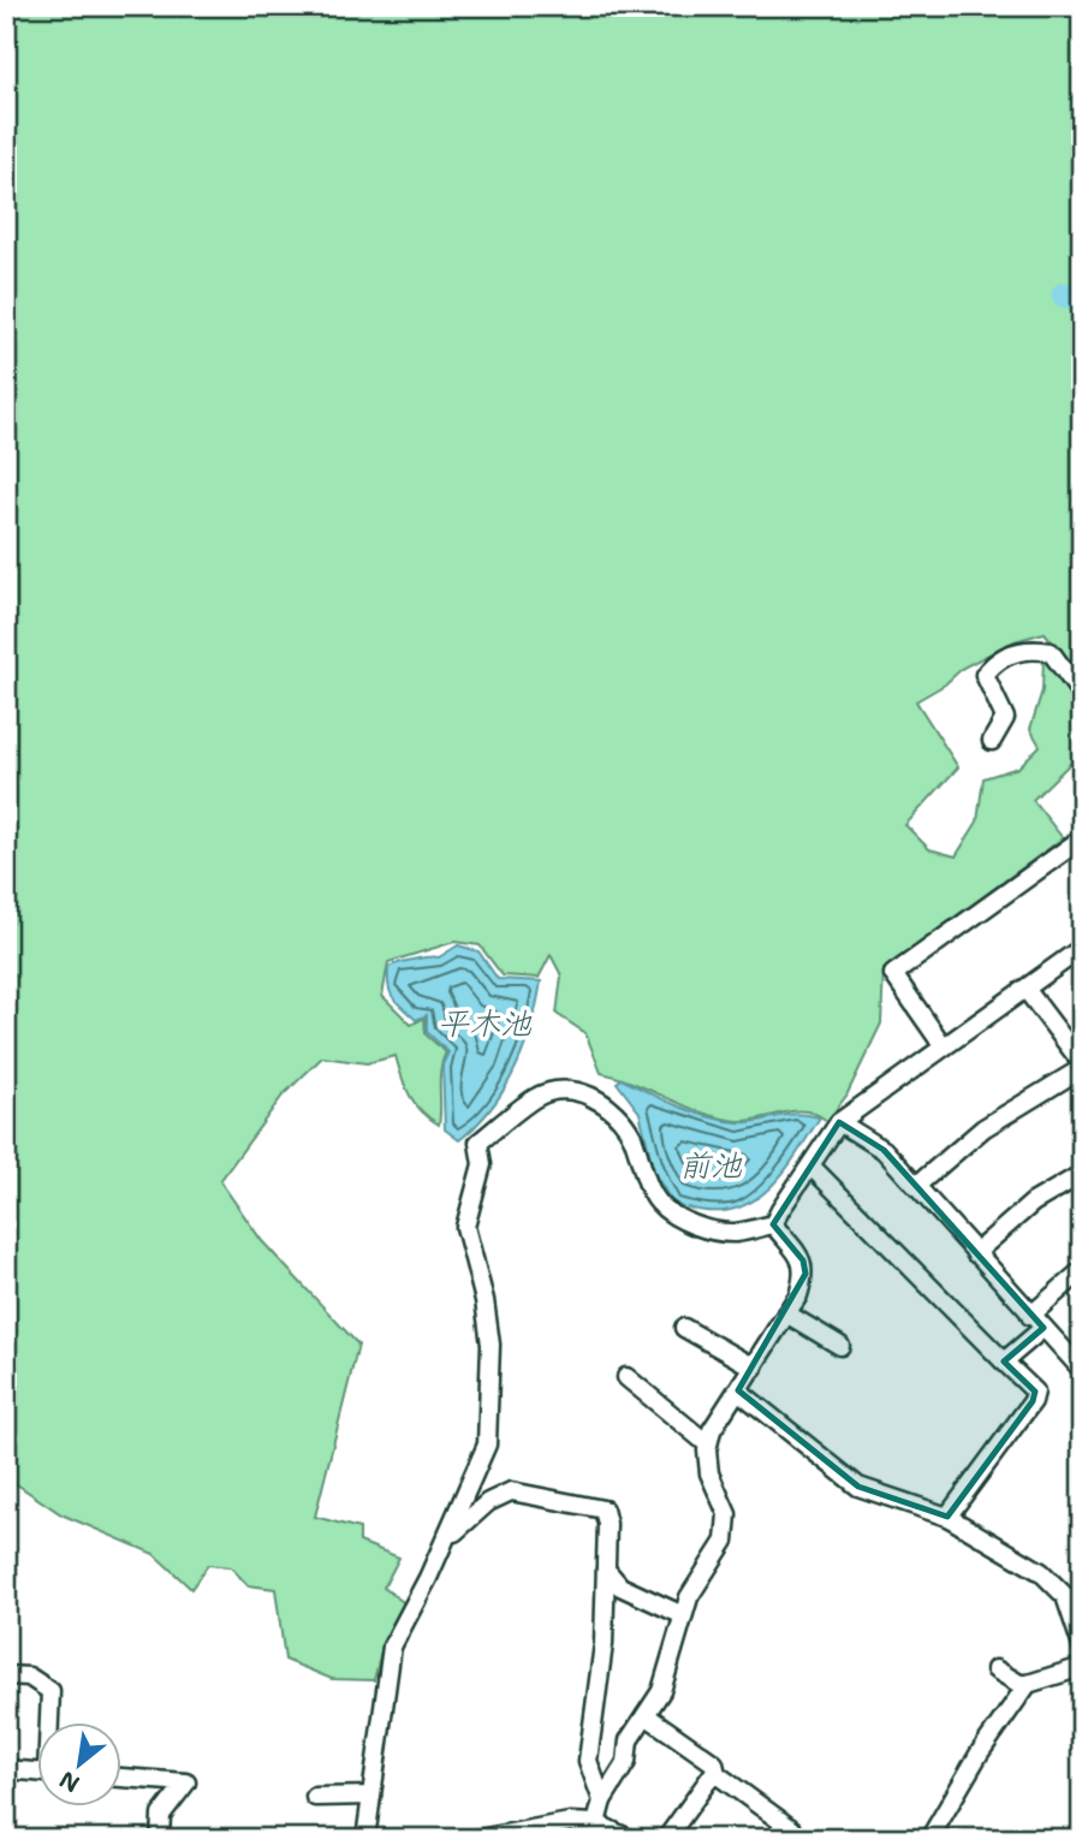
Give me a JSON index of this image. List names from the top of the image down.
{
  "water": ["平木池", "前池"],
  "north": "bottom left"
}
